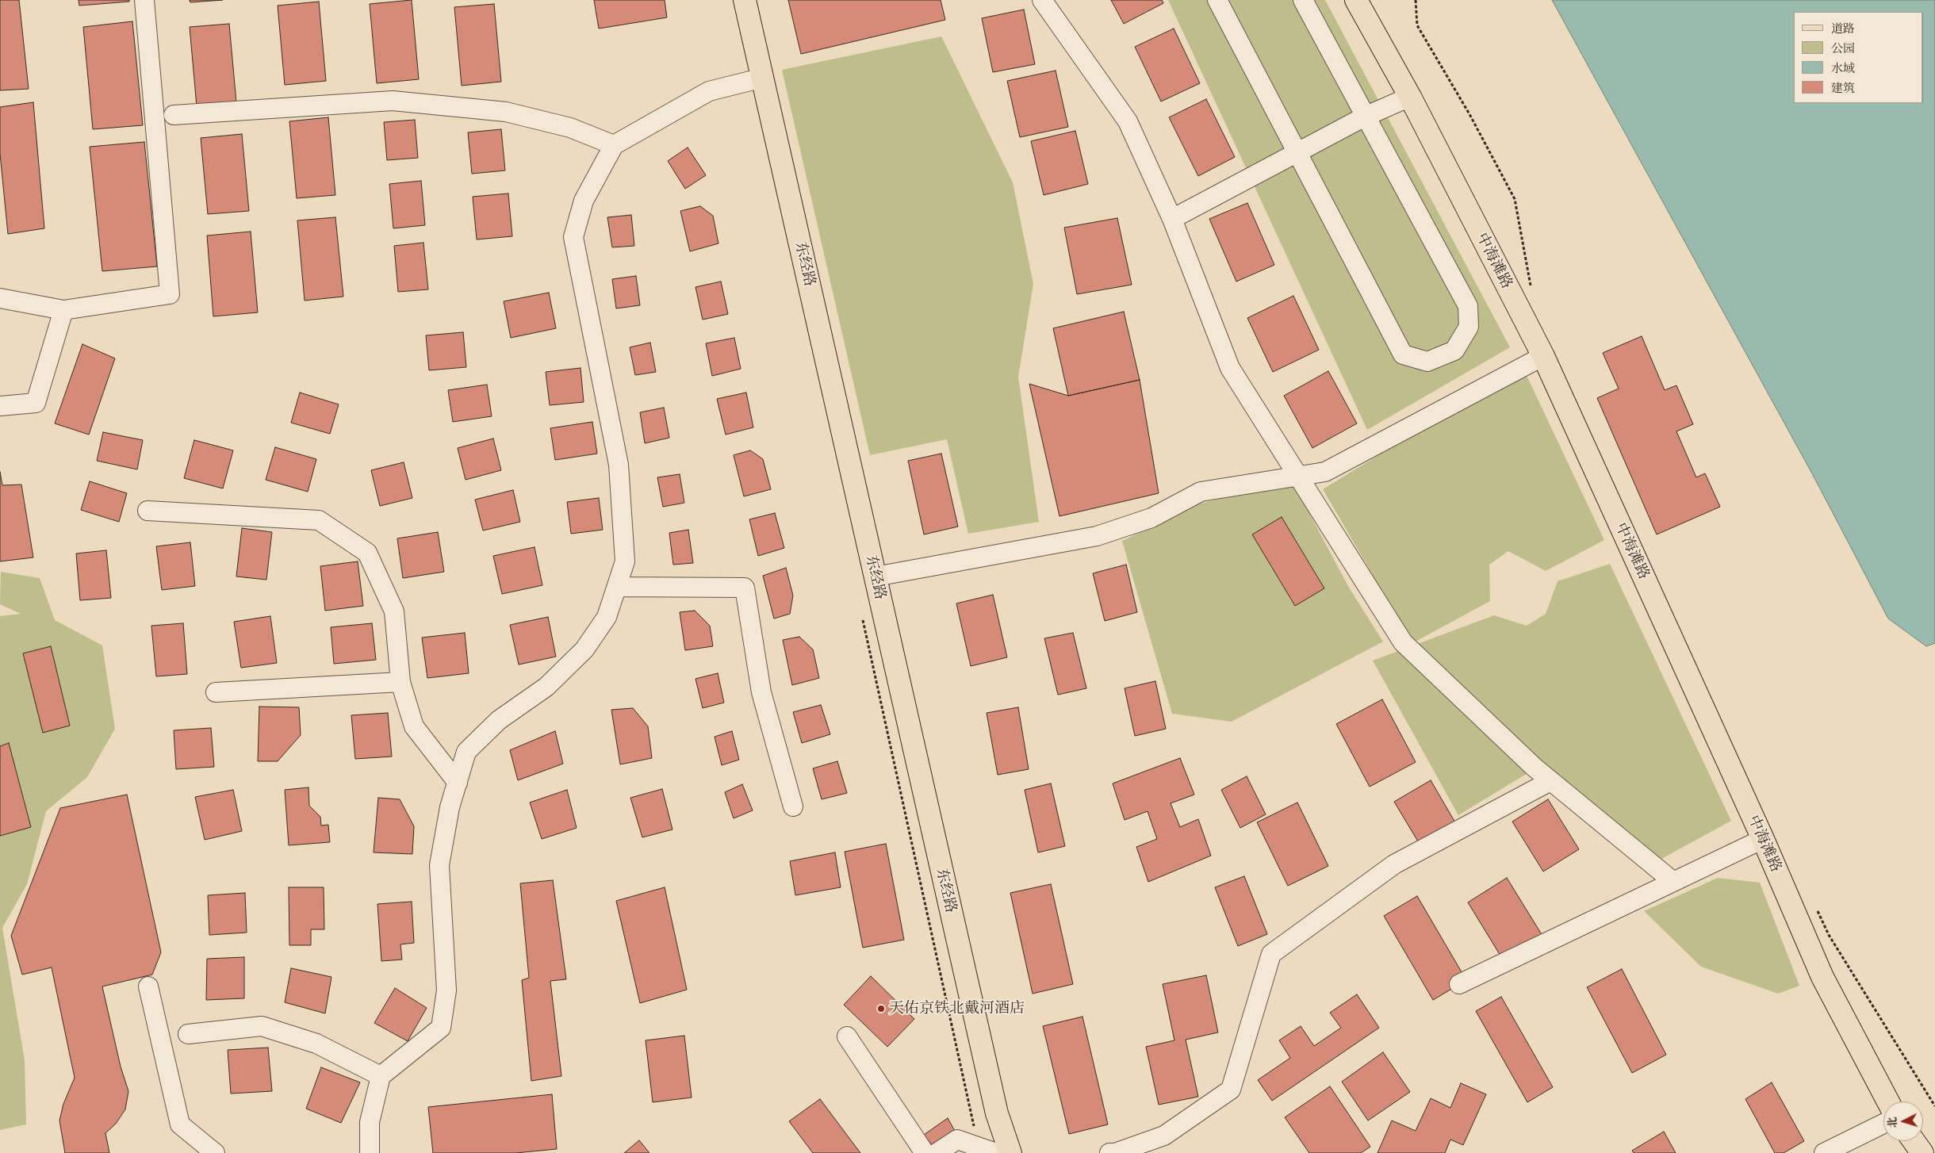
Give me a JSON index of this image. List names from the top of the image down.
{
  "streets": {
    "main road": ["中海滩路", "东经路"]
  },
  "places": ["天佑京铁北戴河酒店"],
  "legend": [
    "道路",
    "公园",
    "水域",
    "建筑"
  ],
  "north": "left"
}
